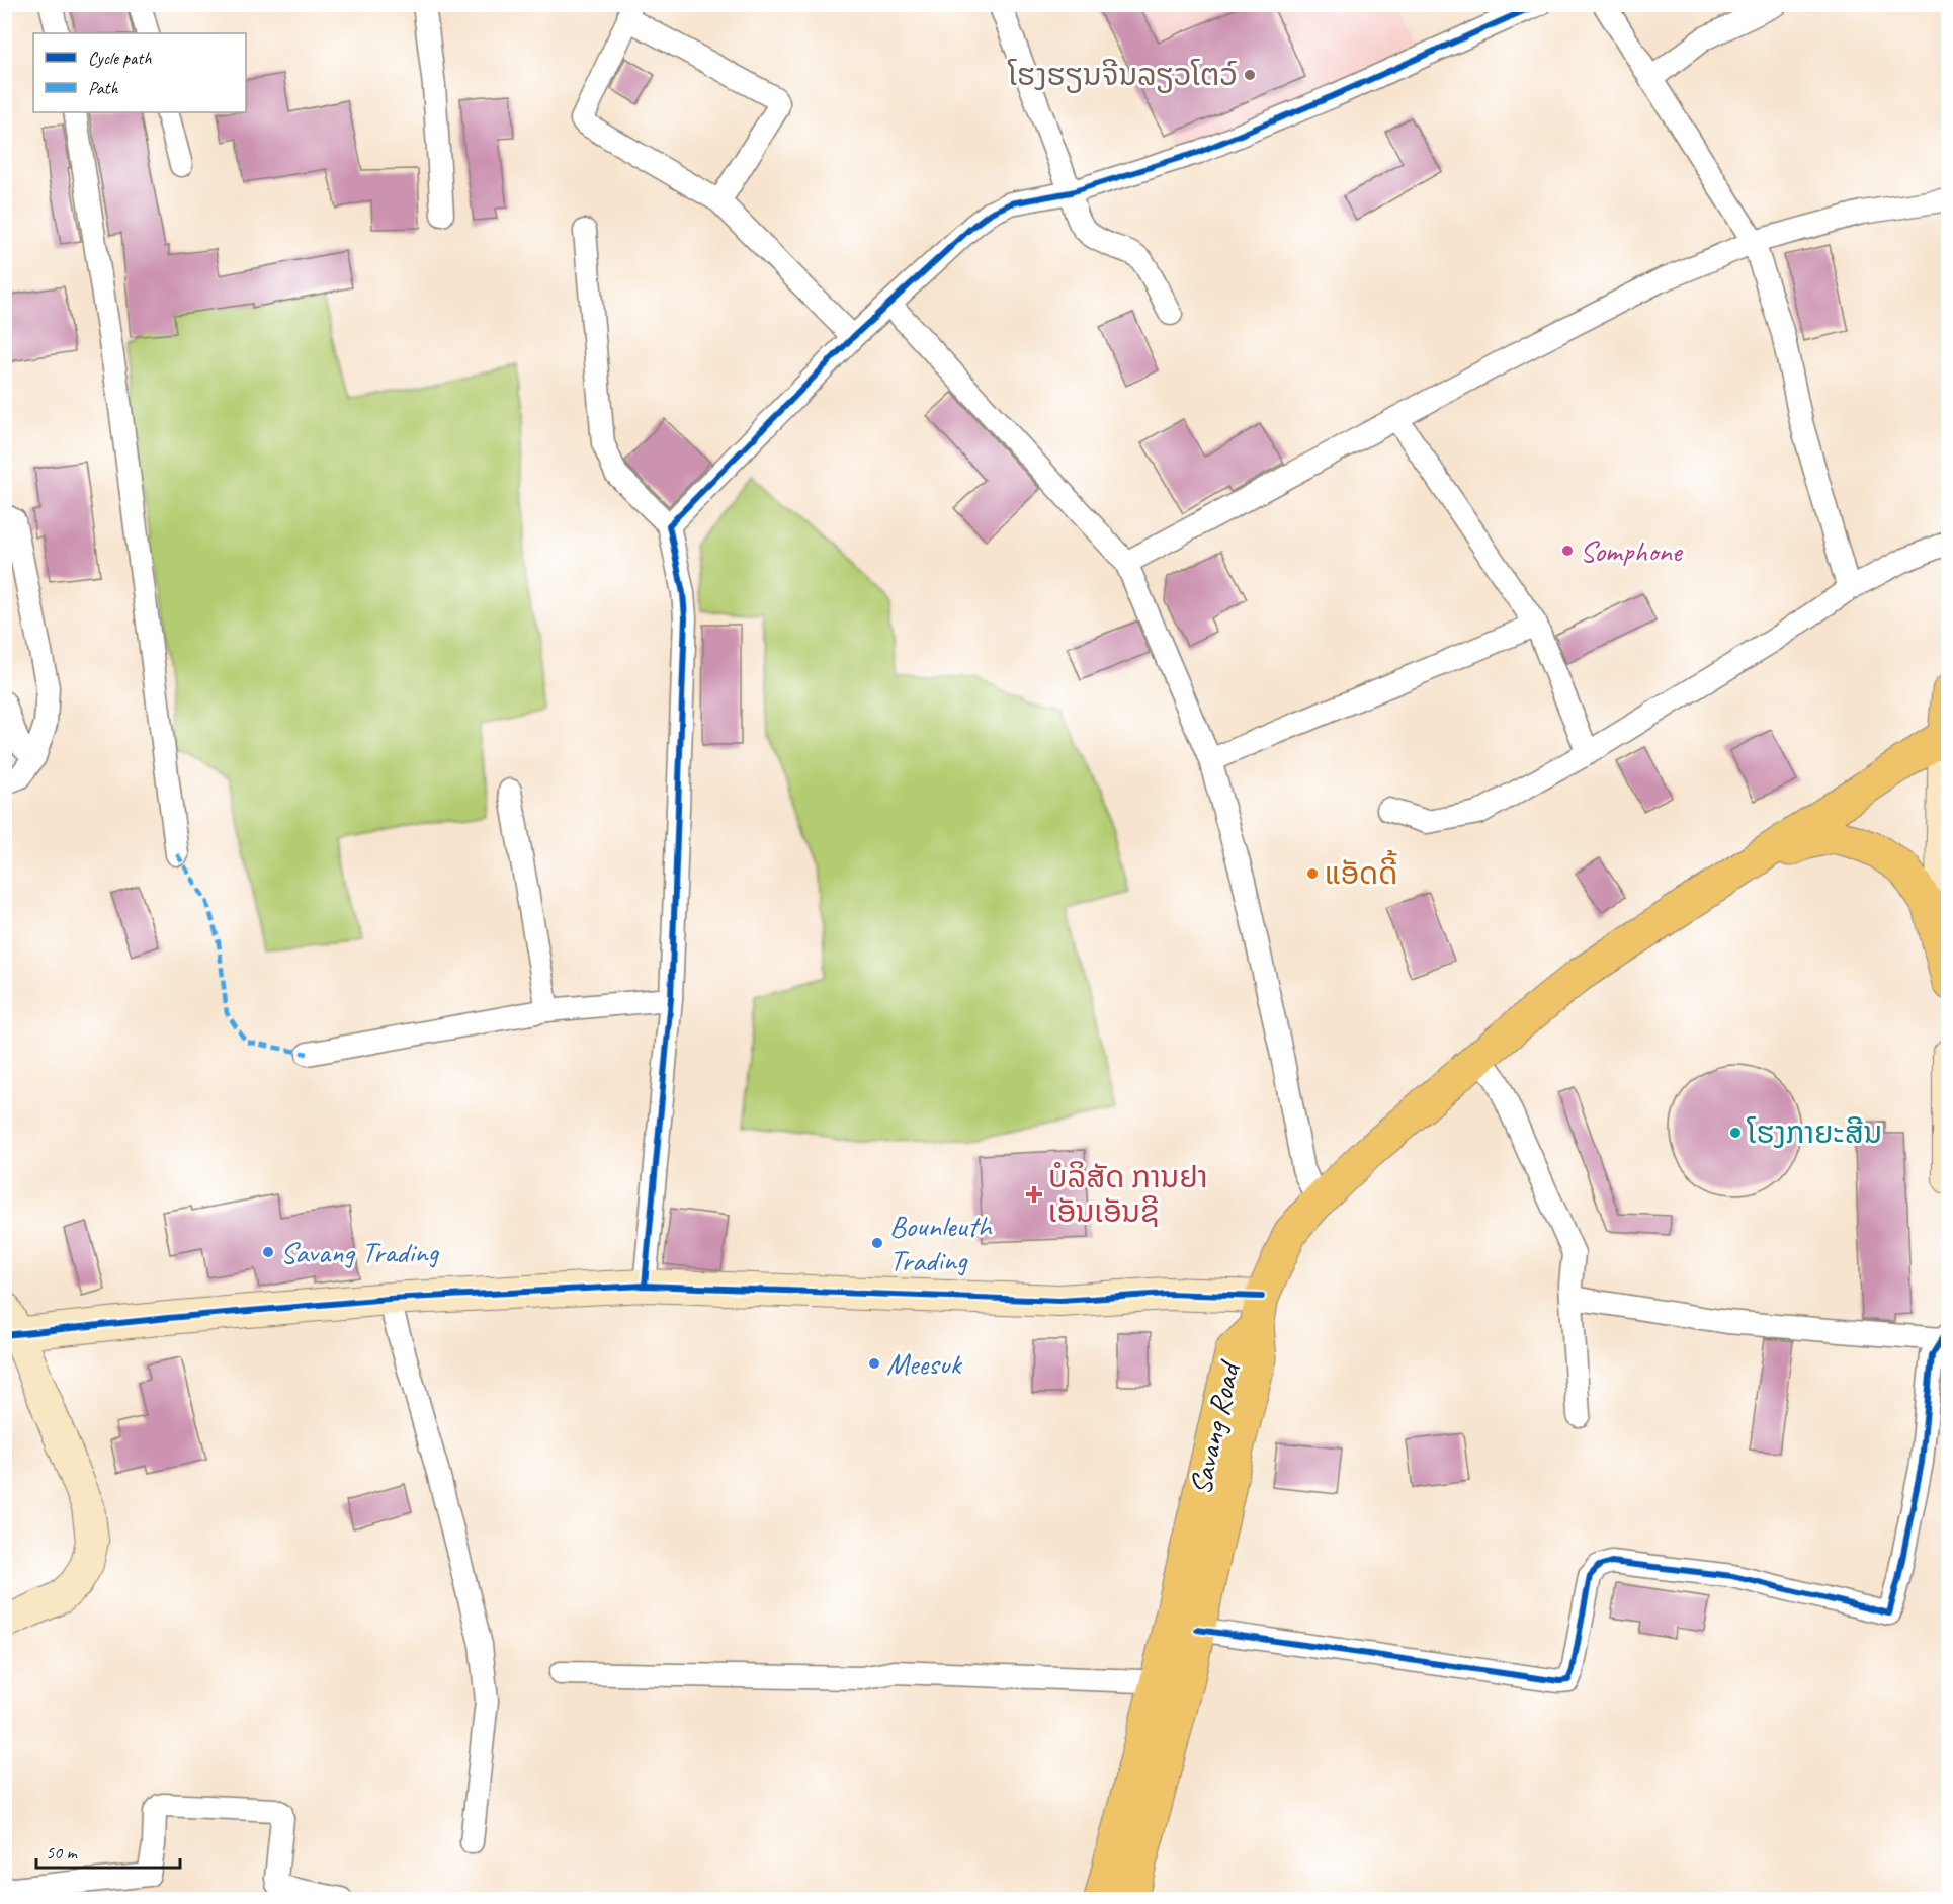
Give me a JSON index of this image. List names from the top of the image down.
{
  "streets": {
    "main road": ["Savang Road"]
  },
  "places": {
    "other": [
      "ໂຮງຮຽນຈີນລຽວໂຕວ໌",
      "Somphone",
      "ແອັດດີ້",
      "ໂຮງກາຍະສີນ",
      "Bounleuth Trading",
      "Savang Trading",
      "Meesuk"
    ],
    "health": ["ບໍລິສັດ ການຢາ ເອັນເອັນຊີ"]
  },
  "legend": ["Cycle path", "Path"],
  "scale_bar": "50 m"
}
